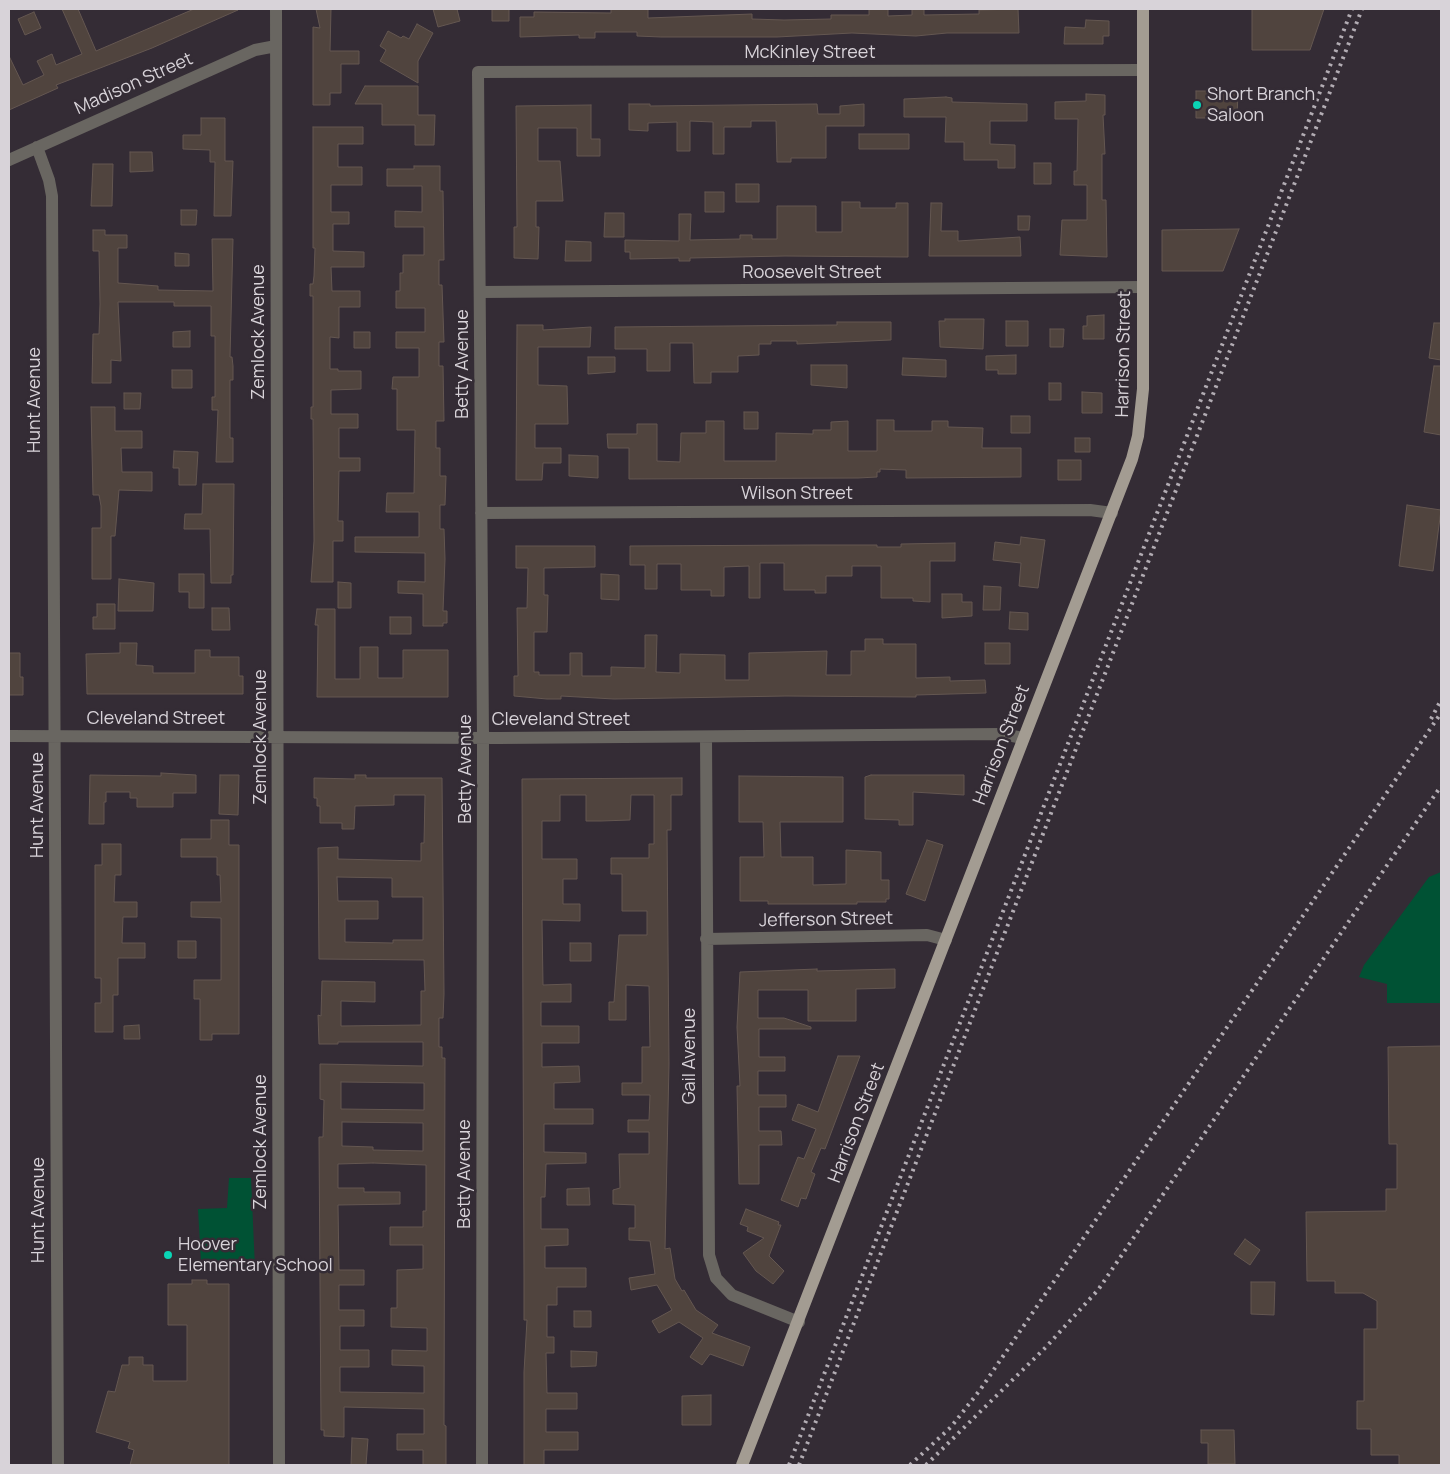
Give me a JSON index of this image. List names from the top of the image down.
{
  "streets": {
    "main road": ["Harrison Street"],
    "street": [
      "McKinley Street",
      "Madison Street",
      "Roosevelt Street",
      "Zemlock Avenue",
      "Betty Avenue",
      "Hunt Avenue",
      "Wilson Street",
      "Cleveland Street",
      "Jefferson Street",
      "Gail Avenue"
    ]
  },
  "crossings": [
    ["McKinley Street", "Harrison Street"],
    ["McKinley Street", "Betty Avenue"],
    ["Madison Street", "Zemlock Avenue"],
    ["Madison Street", "Hunt Avenue"],
    ["Roosevelt Street", "Harrison Street"],
    ["Roosevelt Street", "Betty Avenue"],
    ["Zemlock Avenue", "Cleveland Street"],
    ["Harrison Street", "Wilson Street"],
    ["Harrison Street", "Cleveland Street"],
    ["Harrison Street", "Jefferson Street"],
    ["Harrison Street", "Gail Avenue"],
    ["Betty Avenue", "Wilson Street"],
    ["Betty Avenue", "Cleveland Street"],
    ["Hunt Avenue", "Cleveland Street"],
    ["Cleveland Street", "Gail Avenue"],
    ["Jefferson Street", "Gail Avenue"]
  ],
  "places": ["Short Branch Saloon", "Hoover Elementary School"]
}
